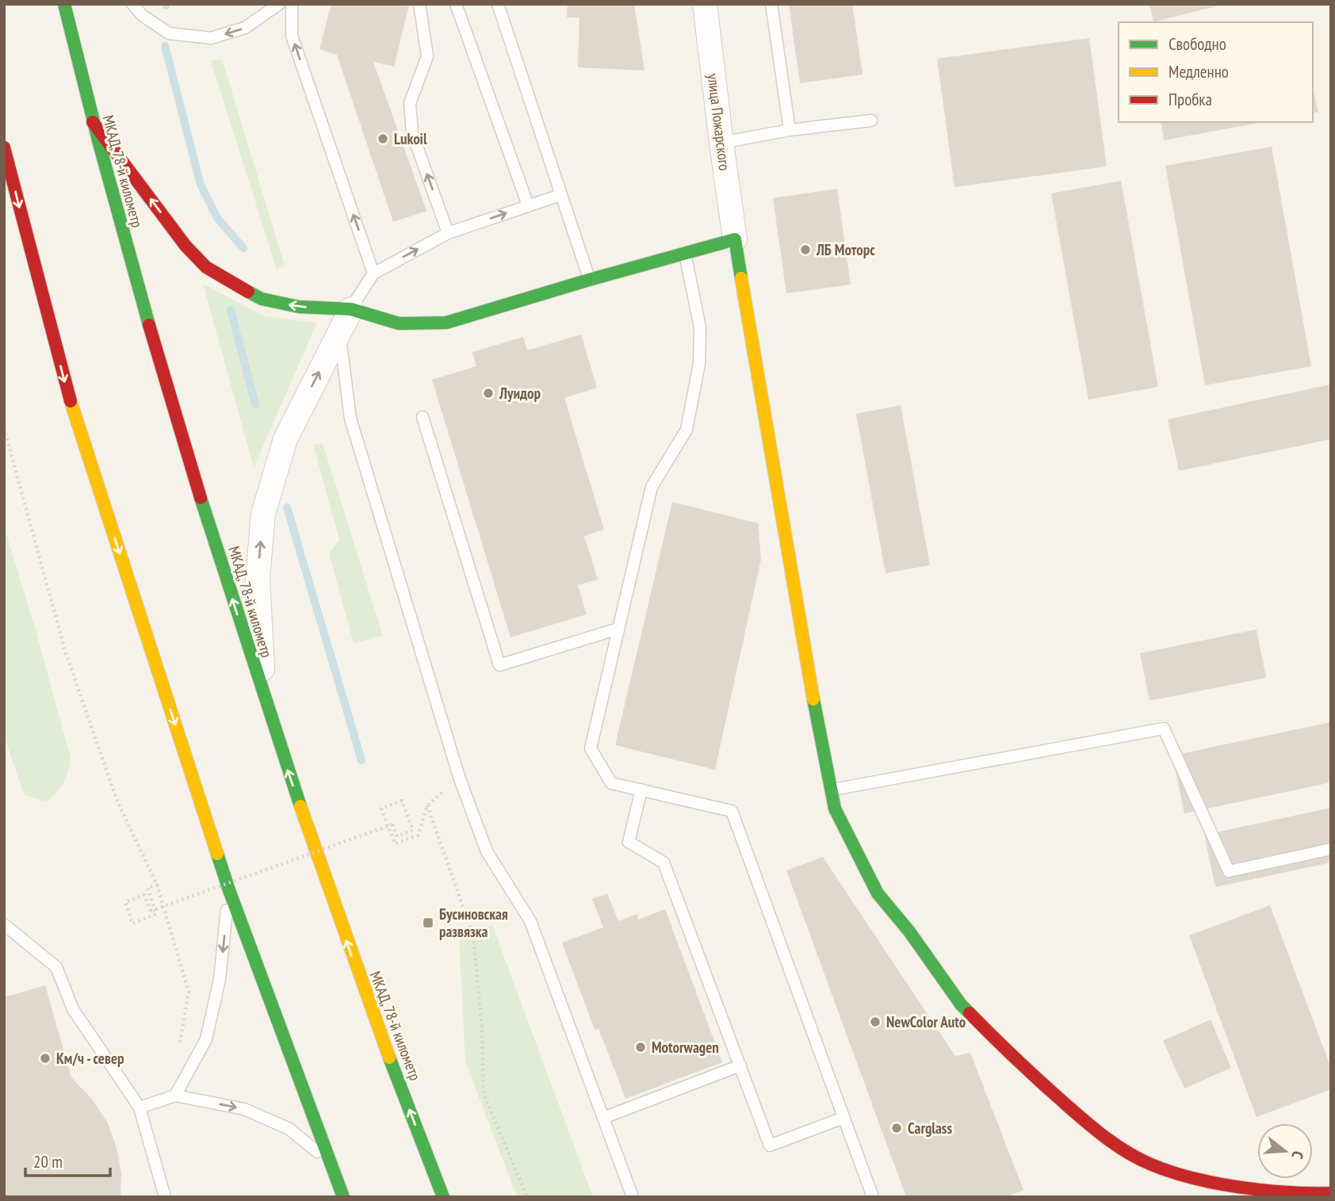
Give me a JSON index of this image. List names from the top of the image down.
{
  "streets": {
    "main road": ["МКАД, 78-й километр"],
    "street": ["улица Пожарского"]
  },
  "places": {
    "other": [
      "Lukoil",
      "ЛБ Моторс",
      "Луидор",
      "NewColor Auto",
      "Motorwagen",
      "Км/ч - север",
      "Carglass"
    ],
    "transit": ["Бусиновская развязка"]
  },
  "legend": ["Свободно", "Медленно", "Пробка"],
  "scale_bar": "20 m",
  "north": "right"
}
